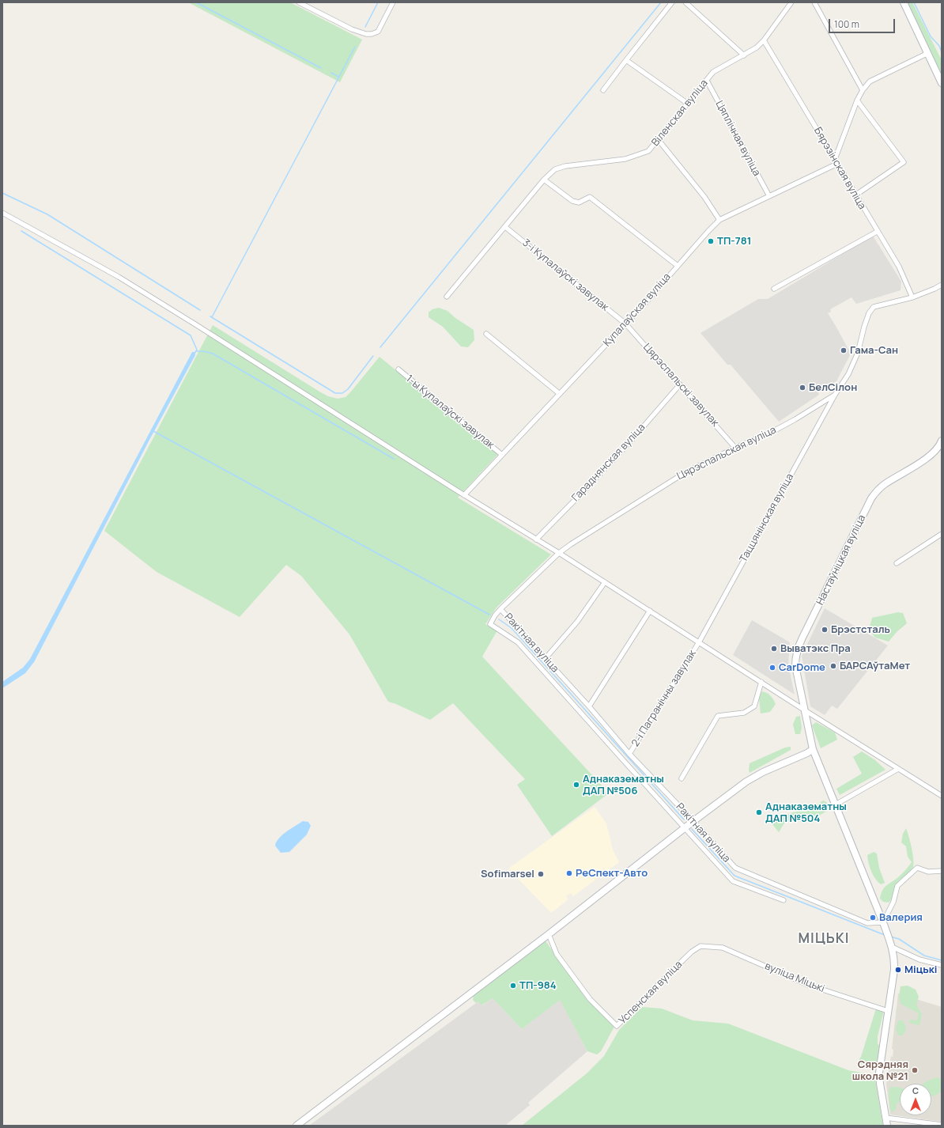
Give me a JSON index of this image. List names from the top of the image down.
{
  "streets": {
    "street": [
      "Віленская вуліца",
      "Цяплічная вуліца",
      "Бярэзінская вуліца",
      "3-і Купалаўскі завулак",
      "Купалаўская вуліца",
      "Цярэспальскі завулак",
      "1-ы Купалаўскі завулак",
      "Цярэспальская вуліца",
      "Гараднянская вуліца",
      "Таццянінская вуліца",
      "Настаўніцкая вуліца",
      "Ракітная вуліца",
      "2-і Пагранічны завулак",
      "вуліца Міцькі",
      "Успенская вуліца"
    ]
  },
  "crossings": [
    ["Віленская вуліца", "Цяплічная вуліца"],
    ["Віленская вуліца", "Бярэзінская вуліца"],
    ["Віленская вуліца", "3-і Купалаўскі завулак"],
    ["Цяплічная вуліца", "Купалаўская вуліца"],
    ["Бярэзінская вуліца", "Купалаўская вуліца"],
    ["Бярэзінская вуліца", "Цярэспальская вуліца"],
    ["3-і Купалаўскі завулак", "Купалаўская вуліца"],
    ["3-і Купалаўскі завулак", "Цярэспальскі завулак"],
    ["Купалаўская вуліца", "Цярэспальскі завулак"],
    ["Купалаўская вуліца", "1-ы Купалаўскі завулак"],
    ["Цярэспальскі завулак", "Цярэспальская вуліца"],
    ["Цярэспальскі завулак", "Гараднянская вуліца"],
    ["Цярэспальская вуліца", "Таццянінская вуліца"],
    ["Цярэспальская вуліца", "Ракітная вуліца"],
    ["Таццянінская вуліца", "2-і Пагранічны завулак"],
    ["Ракітная вуліца", "2-і Пагранічны завулак"],
    ["вуліца Міцькі", "Успенская вуліца"]
  ],
  "districts": ["МІЦЬКІ"],
  "places": [
    "ТП-781",
    "Гама-Сан",
    "БелСілон",
    "Брэстсталь",
    "Выватэкс Пра",
    "БАРСАўтаМет",
    "CarDome",
    "Аднаказематны ДАП №506",
    "Аднаказематны ДАП №504",
    "РеСпект-Авто",
    "Sofimarsel",
    "Валерия",
    "Міцькі",
    "ТП-984",
    "Сярэдняя школа №21"
  ],
  "scale_bar": "100 m",
  "north": "top"
}
